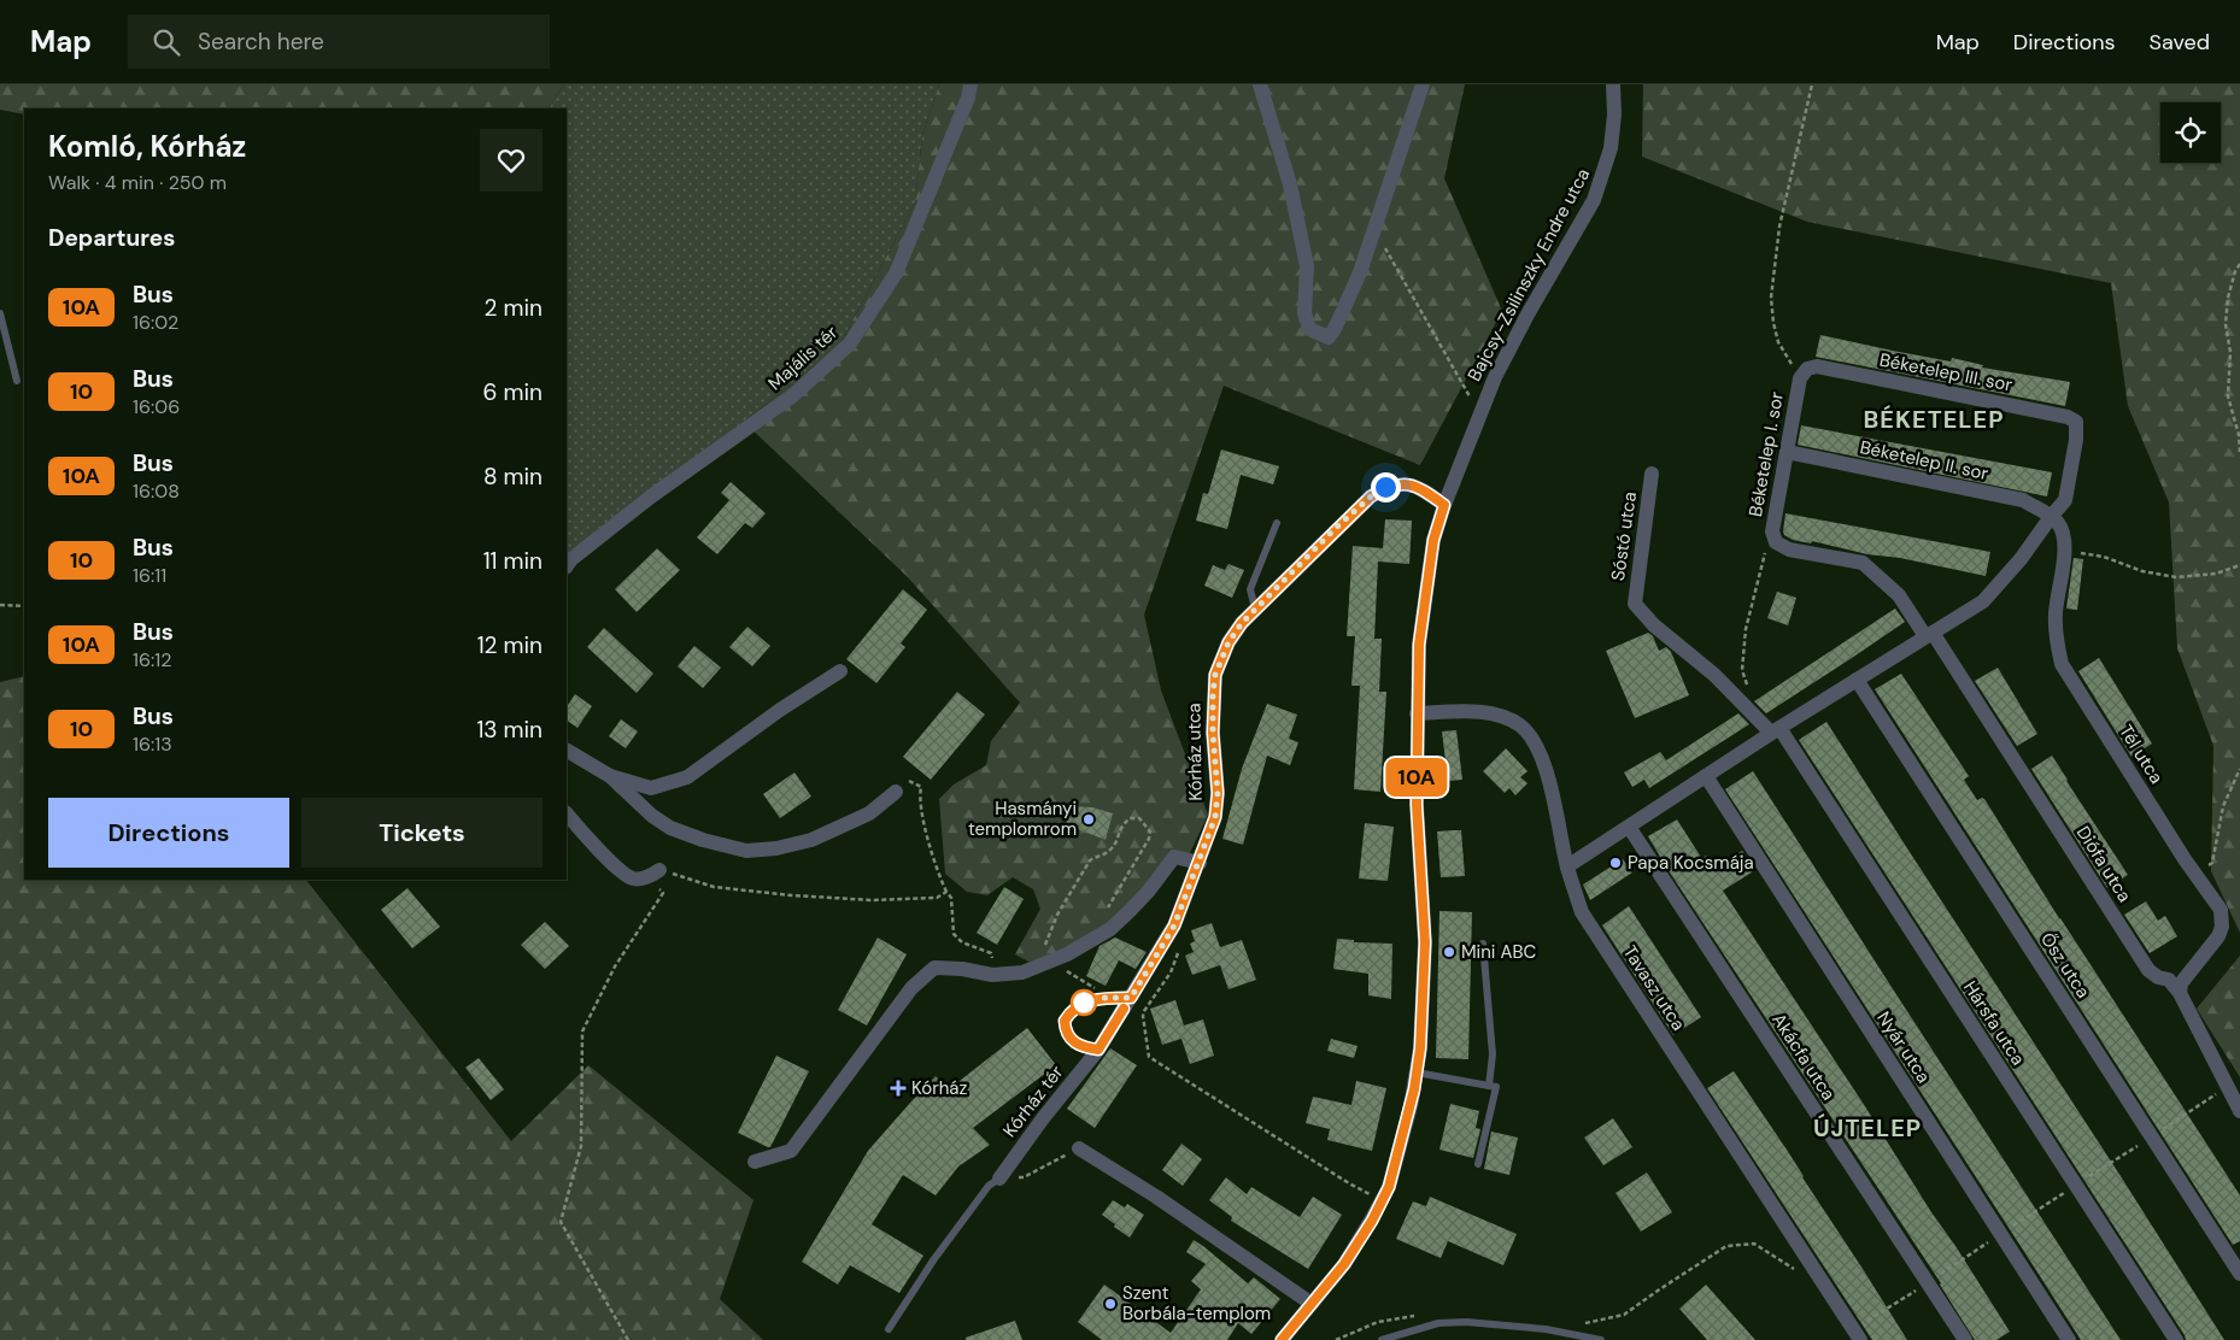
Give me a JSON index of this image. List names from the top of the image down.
{
  "streets": {
    "street": [
      "Bajcsy-Zsilinszky Endre utca",
      "Majális tér",
      "Béketelep III. sor",
      "Béketelep I. sor",
      "Béketelep II. sor",
      "Sóstó utca",
      "Kórház utca",
      "Tél utca",
      "Diófa utca",
      "Ősz utca",
      "Tavasz utca",
      "Hársfa utca",
      "Nyár utca",
      "Akácfa utca",
      "Kórház tér"
    ]
  },
  "crossings": [
    ["Bajcsy-Zsilinszky Endre utca", "Kórház utca"],
    ["Bajcsy-Zsilinszky Endre utca", "Tavasz utca"],
    ["Béketelep III. sor", "Béketelep I. sor"],
    ["Béketelep III. sor", "Béketelep II. sor"],
    ["Béketelep III. sor", "Tél utca"],
    ["Béketelep I. sor", "Béketelep II. sor"],
    ["Béketelep I. sor", "Diófa utca"],
    ["Béketelep II. sor", "Tél utca"],
    ["Sóstó utca", "Hársfa utca"],
    ["Kórház utca", "Kórház tér"],
    ["Tél utca", "Diófa utca"]
  ],
  "districts": ["BÉKETELEP", "ÚJTELEP"],
  "places": {
    "other": [
      "Hasmányi templomrom",
      "Papa Kocsmája",
      "Mini ABC",
      "Szent Borbála-templom"
    ],
    "health": ["Kórház"]
  },
  "lines": ["bus line 10A"],
  "page": {
    "header": "Map",
    "search": "Search here",
    "nav": ["Map", "Directions", "Saved"],
    "on_map": "10A",
    "heading": [
      ["Komló, Kórház", "Walk · 4 min · 250 m"],
      "Departures"
    ],
    "list": [
      {
        "mark": "10A",
        "name": "Bus",
        "note": "16:02",
        "value": "2 min"
      },
      {
        "mark": "10",
        "name": "Bus",
        "note": "16:06",
        "value": "6 min"
      },
      {
        "mark": "10A",
        "name": "Bus",
        "note": "16:08",
        "value": "8 min"
      },
      {
        "mark": "10",
        "name": "Bus",
        "note": "16:11",
        "value": "11 min"
      },
      {
        "mark": "10A",
        "name": "Bus",
        "note": "16:12",
        "value": "12 min"
      },
      {
        "mark": "10",
        "name": "Bus",
        "note": "16:13",
        "value": "13 min"
      }
    ],
    "buttons": ["Directions", "Tickets"]
  }
}
